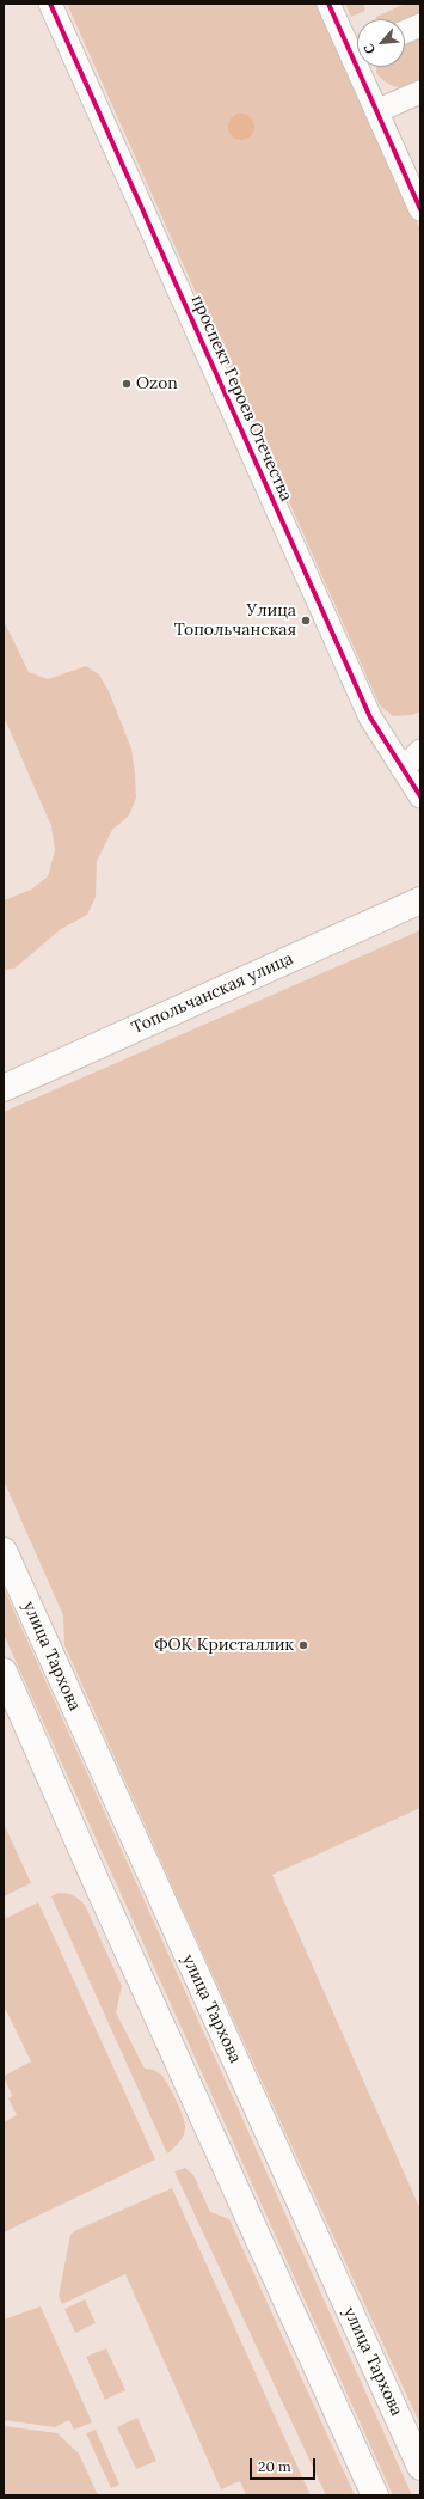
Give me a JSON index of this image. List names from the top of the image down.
{
  "streets": {
    "main road": ["Топольчанская улица", "улица Тархова"],
    "street": ["проспект Героев Отечества"]
  },
  "places": ["Ozon", "Улица Топольчанская", "ФОК Кристаллик"],
  "scale_bar": "20 m",
  "north": "bottom left"
}
